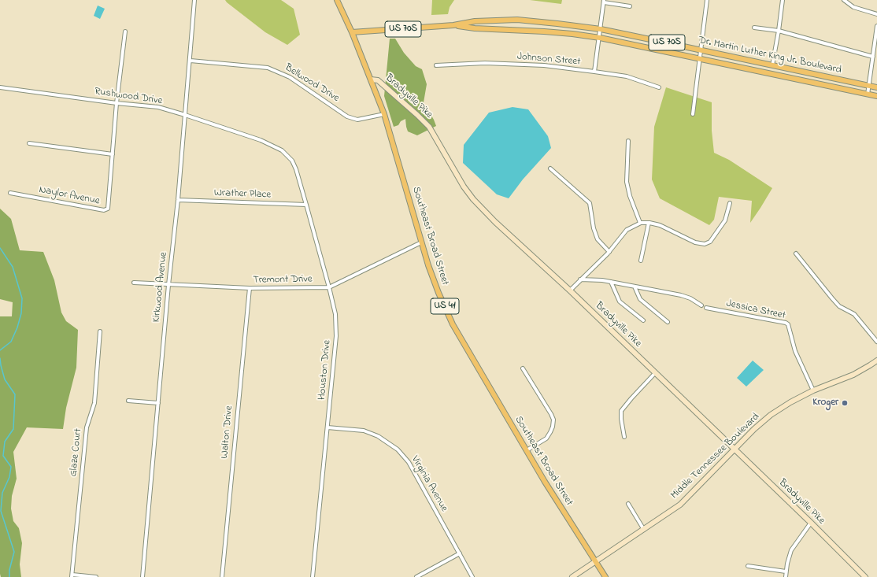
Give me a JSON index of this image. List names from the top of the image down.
{
  "streets": {
    "main road": [
      "US 70S",
      "Dr. Martin Luther King Jr. Boulevard",
      "Bradyville Pike",
      "Southeast Broad Street",
      "US 41",
      "Middle Tennessee Boulevard"
    ],
    "street": [
      "Johnson Street",
      "Bellwood Drive",
      "Rushwood Drive",
      "Wrather Place",
      "Naylor Avenue",
      "Tremont Drive",
      "Kirkwood Avenue",
      "Jessica Street",
      "Houston Drive",
      "Walton Drive",
      "Glaze Court",
      "Virginia Avenue"
    ]
  },
  "crossings": [
    ["Dr. Martin Luther King Jr. Boulevard", "Southeast Broad Street"],
    ["Bellwood Drive", "Southeast Broad Street"],
    ["Bellwood Drive", "Kirkwood Avenue"],
    ["Rushwood Drive", "Naylor Avenue"],
    ["Rushwood Drive", "Kirkwood Avenue"],
    ["Rushwood Drive", "Houston Drive"],
    ["Bradyville Pike", "Southeast Broad Street"],
    ["Bradyville Pike", "Middle Tennessee Boulevard"],
    ["Wrather Place", "Kirkwood Avenue"],
    ["Wrather Place", "Houston Drive"],
    ["Southeast Broad Street", "Tremont Drive"],
    ["Southeast Broad Street", "Middle Tennessee Boulevard"],
    ["Tremont Drive", "Kirkwood Avenue"],
    ["Tremont Drive", "Houston Drive"],
    ["Tremont Drive", "Walton Drive"],
    ["Jessica Street", "Middle Tennessee Boulevard"],
    ["Houston Drive", "Virginia Avenue"]
  ],
  "places": ["Kroger"]
}
